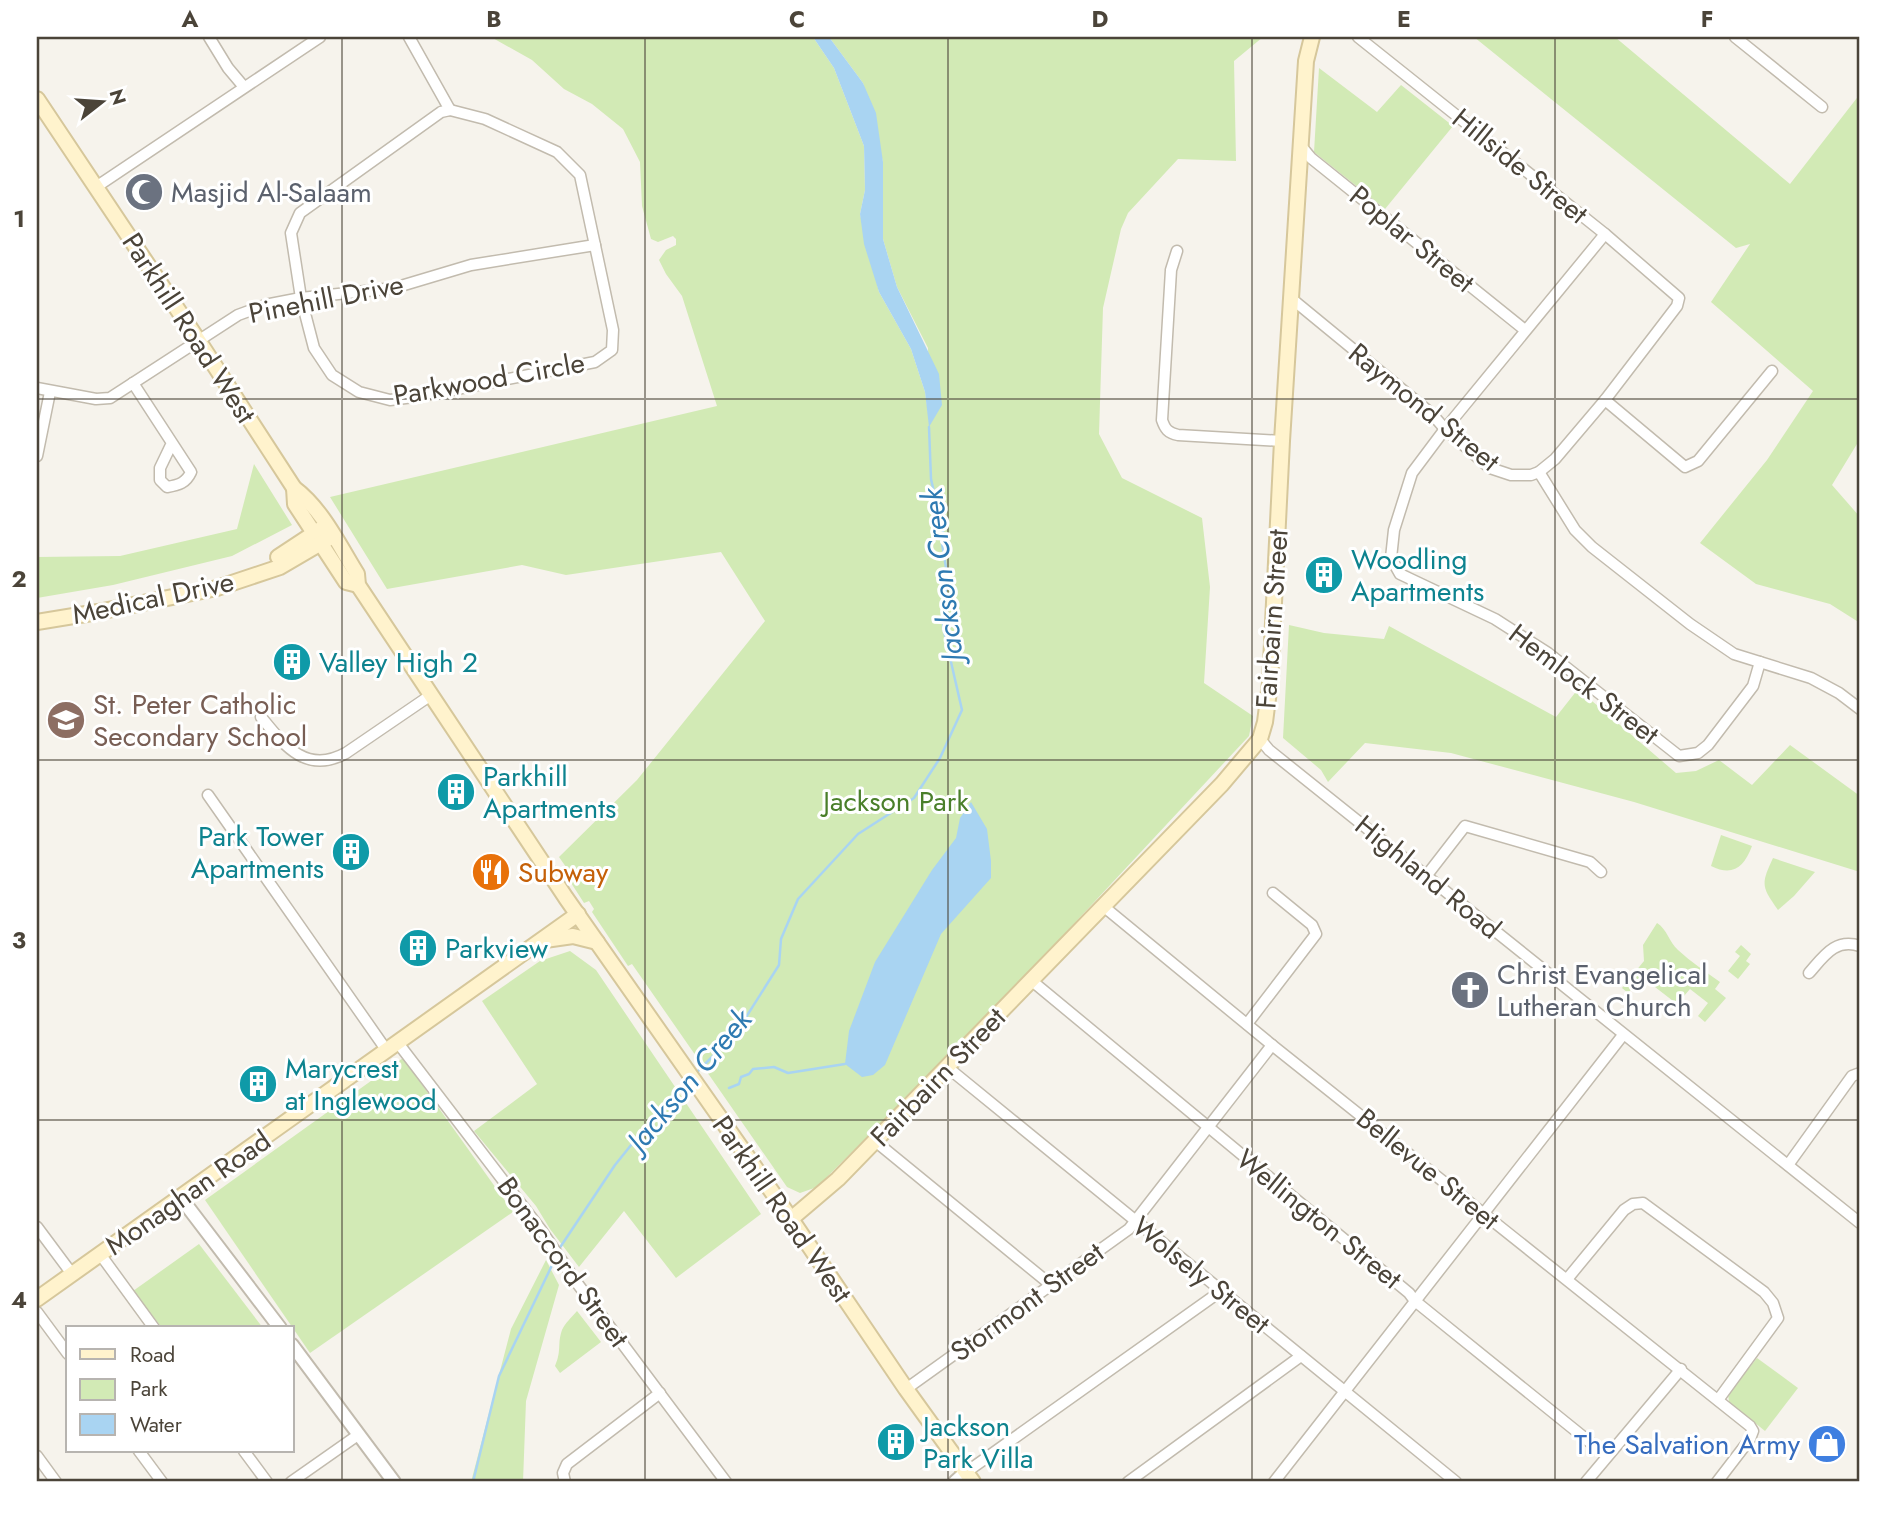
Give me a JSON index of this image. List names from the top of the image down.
{
  "streets": {
    "main road": [
      "Parkhill Road West",
      "Medical Drive",
      "Fairbairn Street",
      "Monaghan Road"
    ],
    "street": [
      "Hillside Street",
      "Poplar Street",
      "Pinehill Drive",
      "Parkwood Circle",
      "Raymond Street",
      "Hemlock Street",
      "Highland Road",
      "Bellevue Street",
      "Wellington Street",
      "Bonaccord Street",
      "Wolsely Street",
      "Stormont Street"
    ]
  },
  "crossings": [
    ["Hillside Street", "Hemlock Street"],
    ["Poplar Street", "Fairbairn Street"],
    ["Poplar Street", "Hemlock Street"],
    ["Pinehill Drive", "Parkhill Road West"],
    ["Pinehill Drive", "Parkwood Circle"],
    ["Parkhill Road West", "Medical Drive"],
    ["Parkhill Road West", "Fairbairn Street"],
    ["Parkhill Road West", "Monaghan Road"],
    ["Parkhill Road West", "Stormont Street"],
    ["Raymond Street", "Fairbairn Street"],
    ["Raymond Street", "Hemlock Street"],
    ["Fairbairn Street", "Highland Road"],
    ["Fairbairn Street", "Bellevue Street"],
    ["Fairbairn Street", "Wellington Street"],
    ["Fairbairn Street", "Wolsely Street"],
    ["Bellevue Street", "Stormont Street"],
    ["Monaghan Road", "Bonaccord Street"],
    ["Wellington Street", "Stormont Street"],
    ["Wolsely Street", "Stormont Street"]
  ],
  "water": ["Jackson Creek"],
  "parks": ["Jackson Park"],
  "places": {
    "mosque": ["Masjid Al-Salaam"],
    "building": [
      "Woodling Apartments",
      "Valley High 2",
      "Parkhill Apartments",
      "Park Tower Apartments",
      "Parkview",
      "Marycrest at Inglewood",
      "Jackson Park Villa"
    ],
    "school or university": ["St. Peter Catholic Secondary School"],
    "restaurant": ["Subway"],
    "church": ["Christ Evangelical Lutheran Church"],
    "shop": ["The Salvation Army"]
  },
  "legend": ["Road", "Park", "Water"],
  "north": "right",
  "grid": {
    "columns": [
      "A",
      "B",
      "C",
      "D",
      "E",
      "F"
    ],
    "rows": [
      "1",
      "2",
      "3",
      "4"
    ]
  }
}
